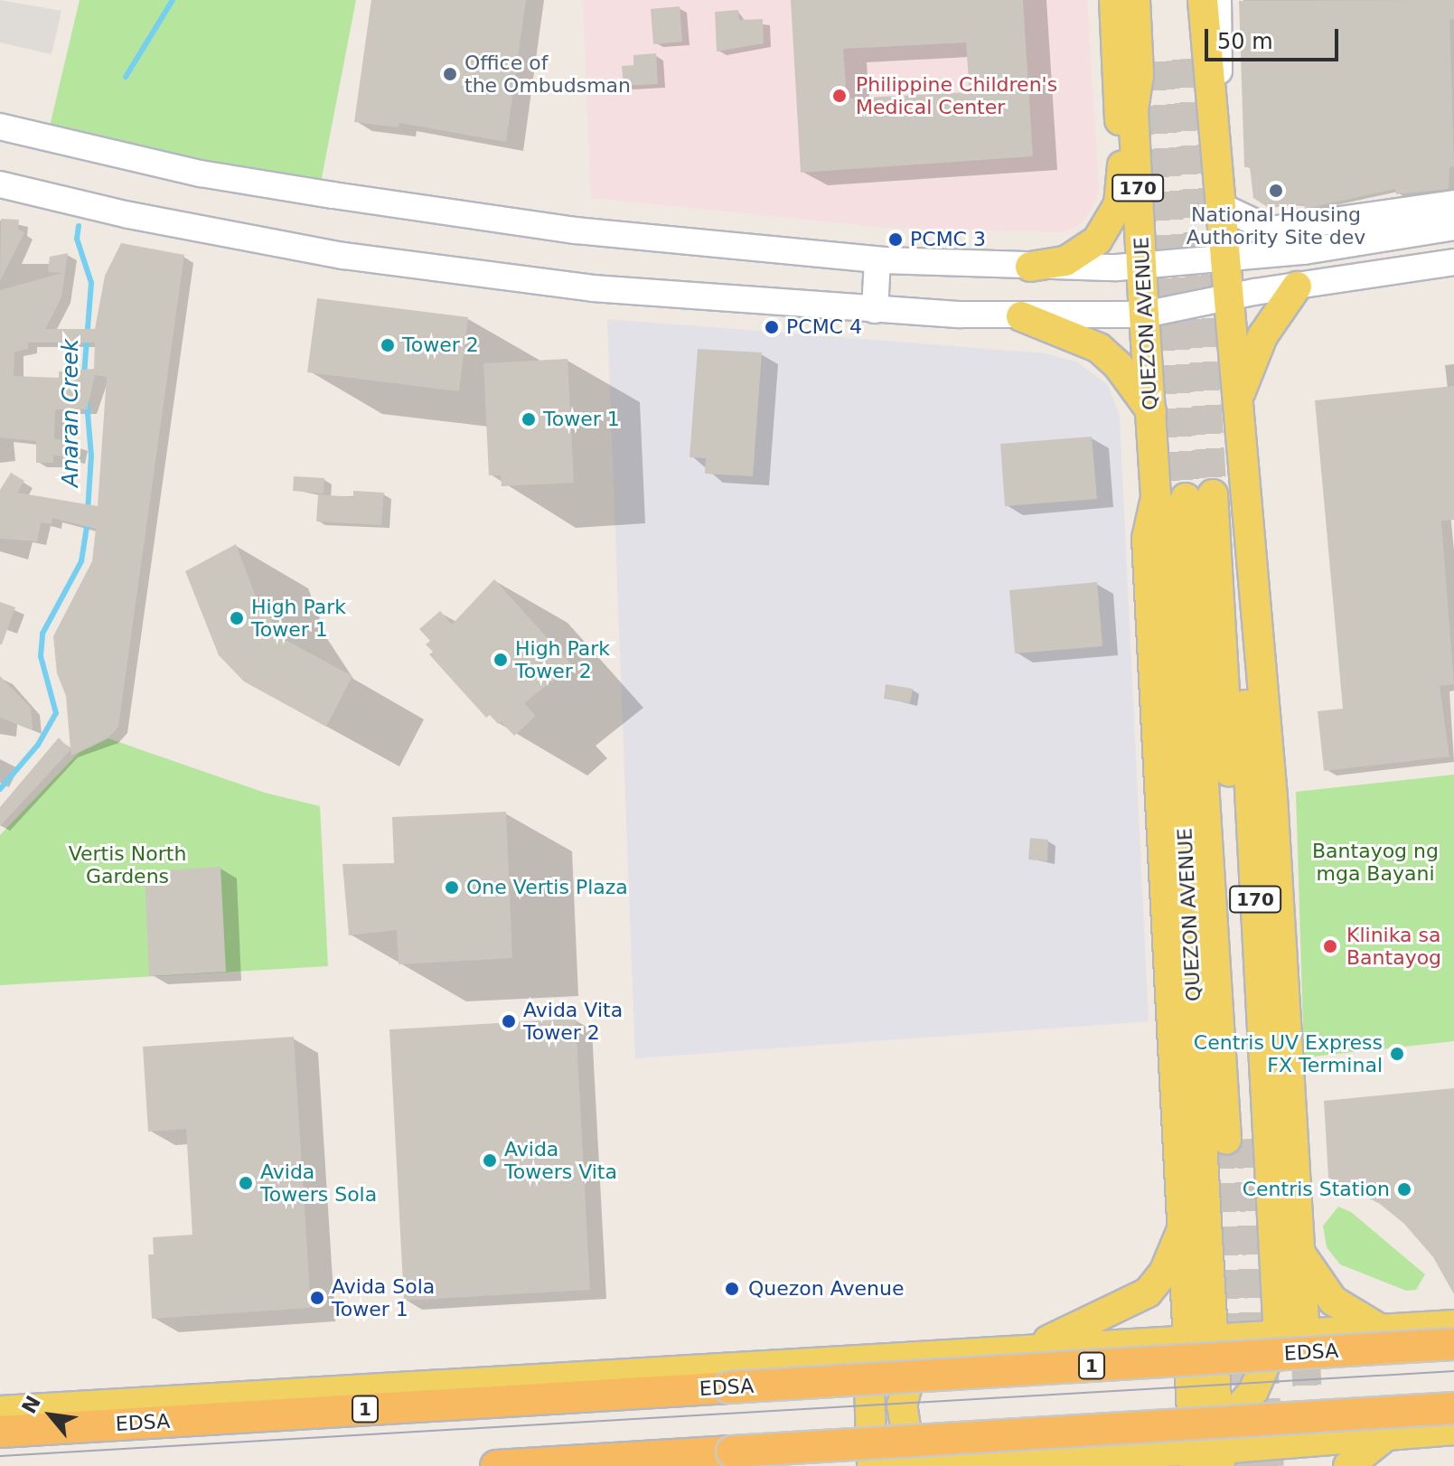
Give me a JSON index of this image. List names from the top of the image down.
{
  "streets": {
    "highway": ["EDSA", "1"],
    "main road": ["170", "QUEZON AVENUE"]
  },
  "crossings": [
    ["170", "EDSA"],
    ["QUEZON AVENUE", "EDSA"]
  ],
  "water": ["Anaran Creek"],
  "parks": ["Bantayog ng mga Bayani", "Vertis North Gardens"],
  "places": [
    "Office of the Ombudsman",
    "Philippine Children's Medical Center",
    "National Housing Authority Site dev",
    "PCMC 3",
    "PCMC 4",
    "Tower 2",
    "Tower 1",
    "High Park Tower 1",
    "High Park Tower 2",
    "One Vertis Plaza",
    "Klinika sa Bantayog",
    "Avida Vita Tower 2",
    "Centris UV Express FX Terminal",
    "Avida Towers Vita",
    "Avida Towers Sola",
    "Centris Station",
    "Quezon Avenue",
    "Avida Sola Tower 1"
  ],
  "scale_bar": "50 m",
  "north": "top left"
}
